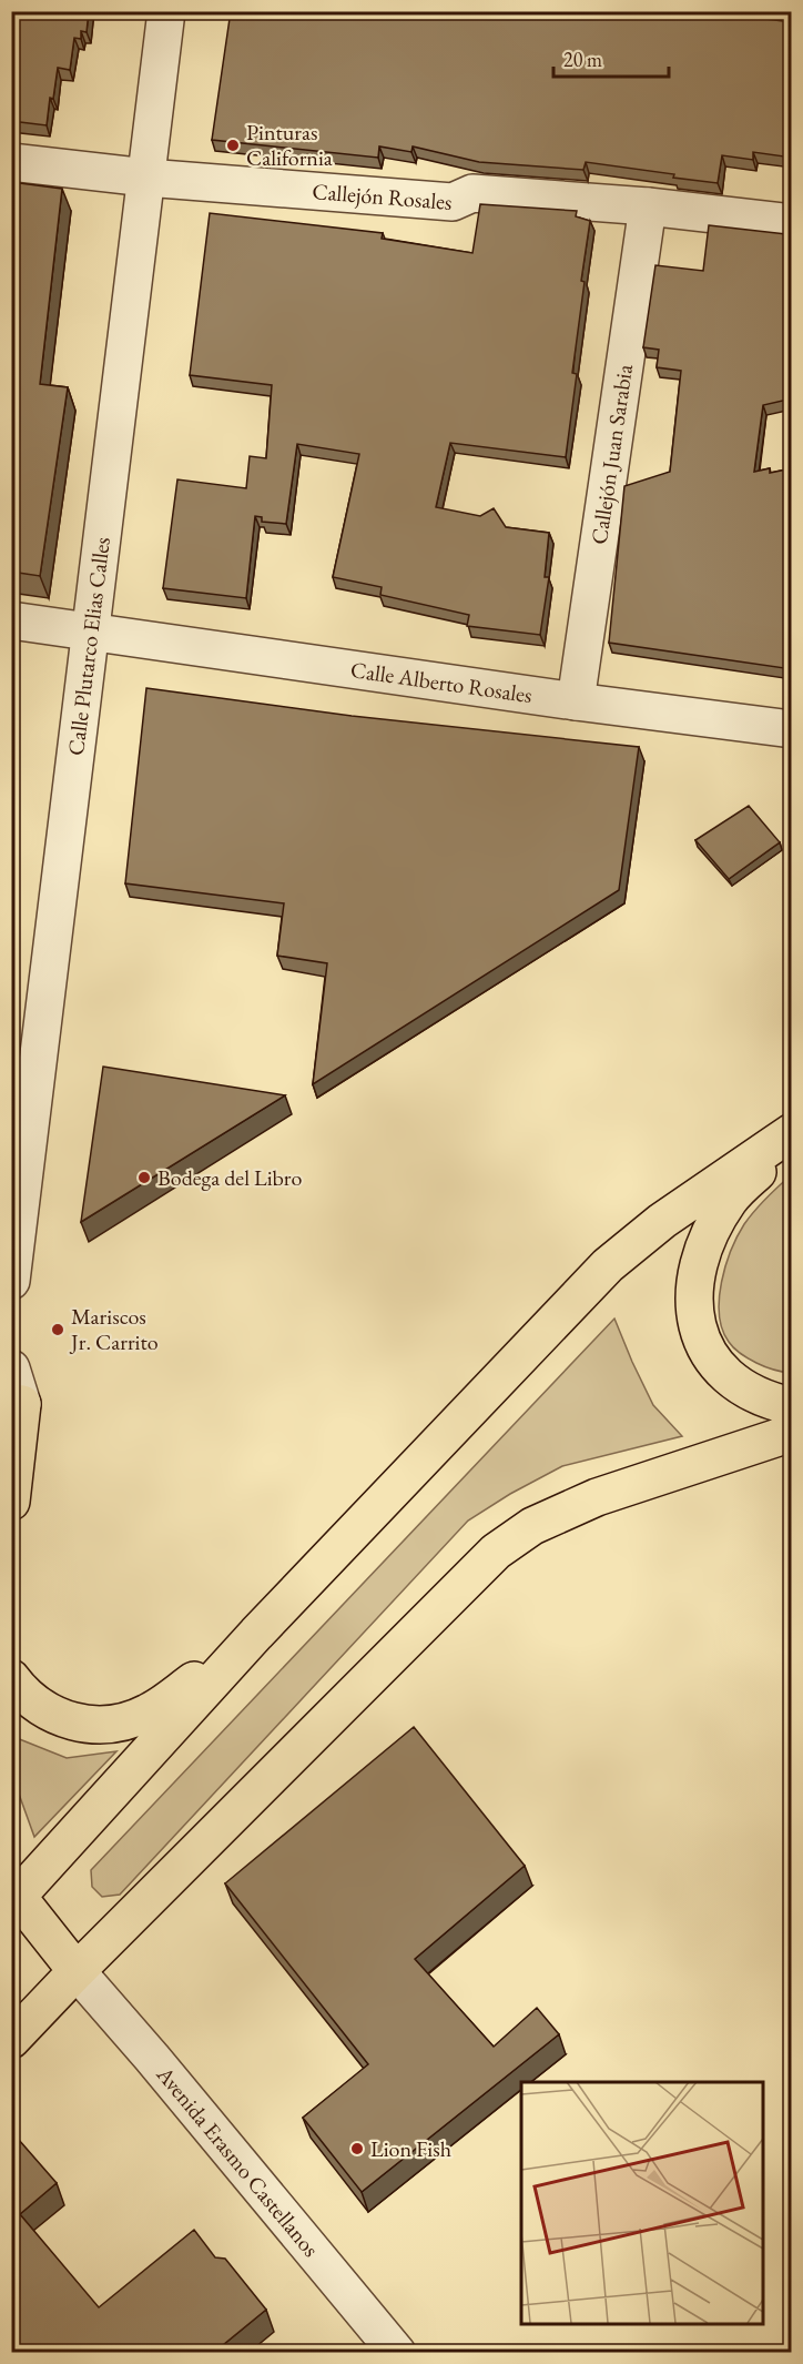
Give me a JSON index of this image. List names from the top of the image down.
{
  "streets": {
    "street": [
      "Callejón Rosales",
      "Callejón Juan Sarabia",
      "Calle Plutarco Elias Calles",
      "Calle Alberto Rosales",
      "Avenida Erasmo Castellanos"
    ]
  },
  "crossings": [
    ["Callejón Rosales", "Callejón Juan Sarabia"],
    ["Callejón Rosales", "Calle Plutarco Elias Calles"],
    ["Callejón Juan Sarabia", "Calle Alberto Rosales"],
    ["Calle Plutarco Elias Calles", "Calle Alberto Rosales"]
  ],
  "places": [
    "Pinturas California",
    "Bodega del Libro",
    "Mariscos Jr. Carrito",
    "Lion Fish"
  ],
  "scale_bar": "20 m"
}
